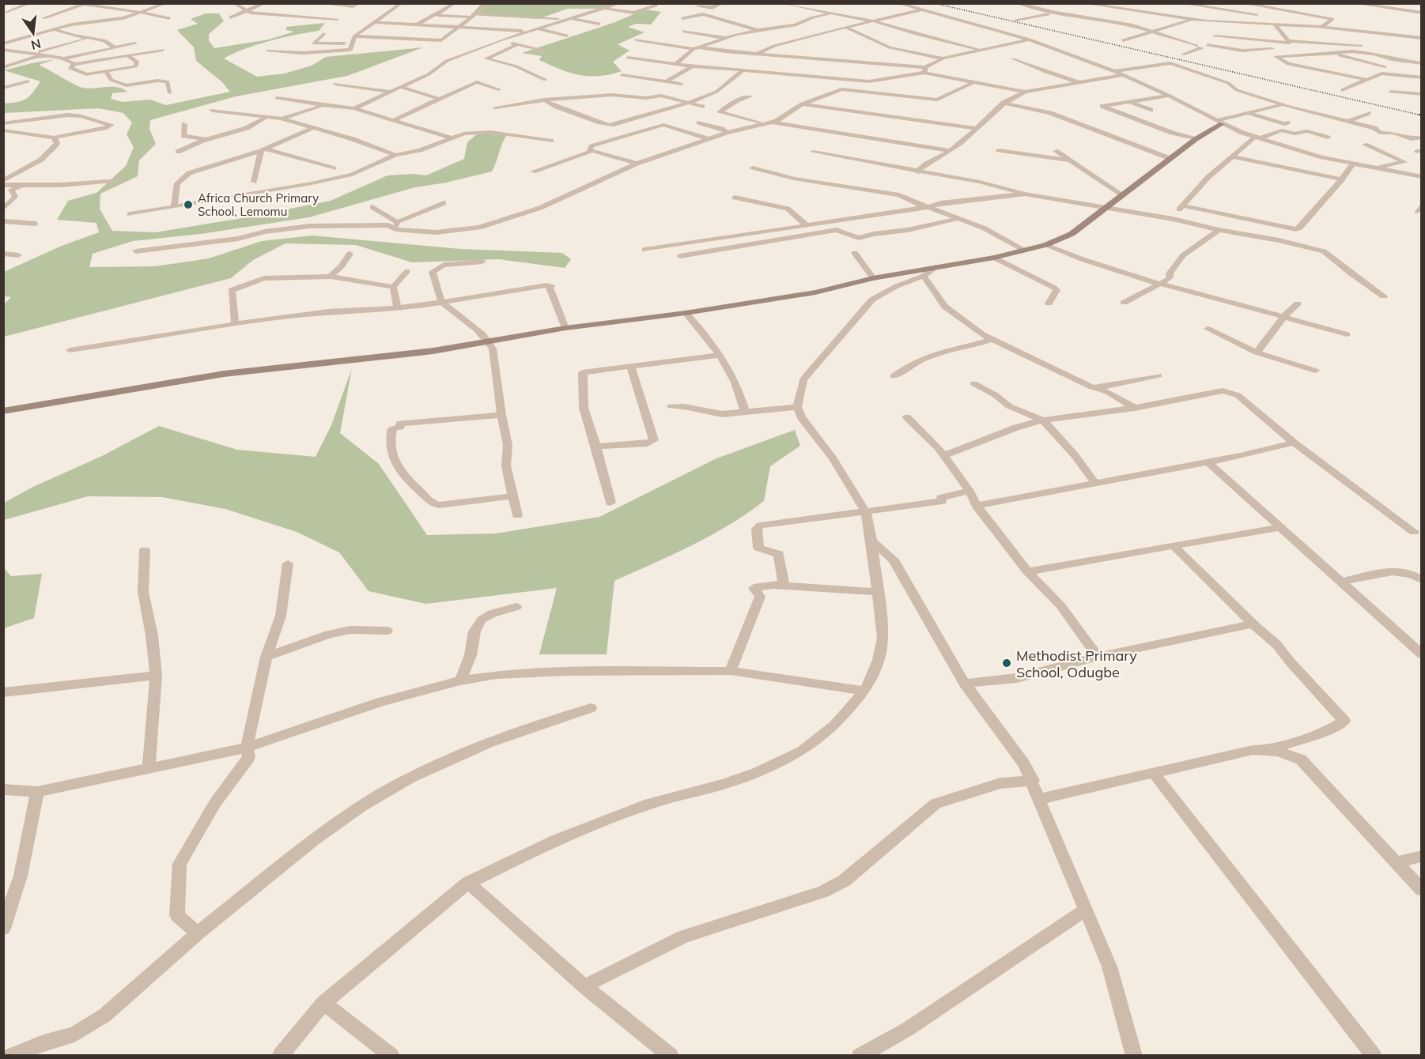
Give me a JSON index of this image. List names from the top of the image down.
{
  "places": ["Africa Church Primary School, Lemomu", "Methodist Primary School, Odugbe"],
  "north": "bottom"
}
